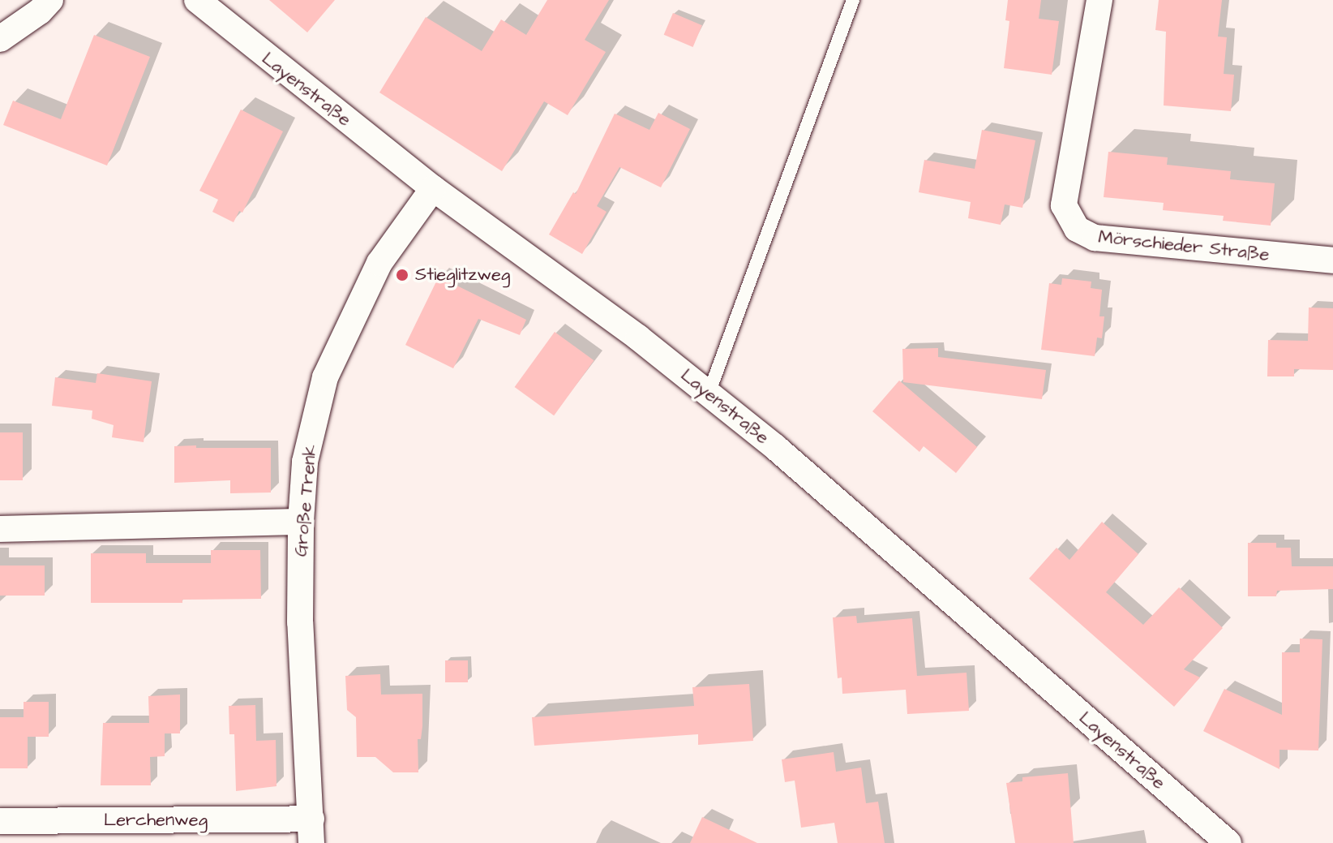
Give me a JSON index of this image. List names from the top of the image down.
{
  "streets": {
    "street": [
      "Layenstraße",
      "Mörschieder Straße",
      "Große Trenk",
      "Lerchenweg"
    ]
  },
  "crossings": [
    ["Layenstraße", "Große Trenk"],
    ["Große Trenk", "Lerchenweg"]
  ],
  "places": ["Stieglitzweg"]
}
